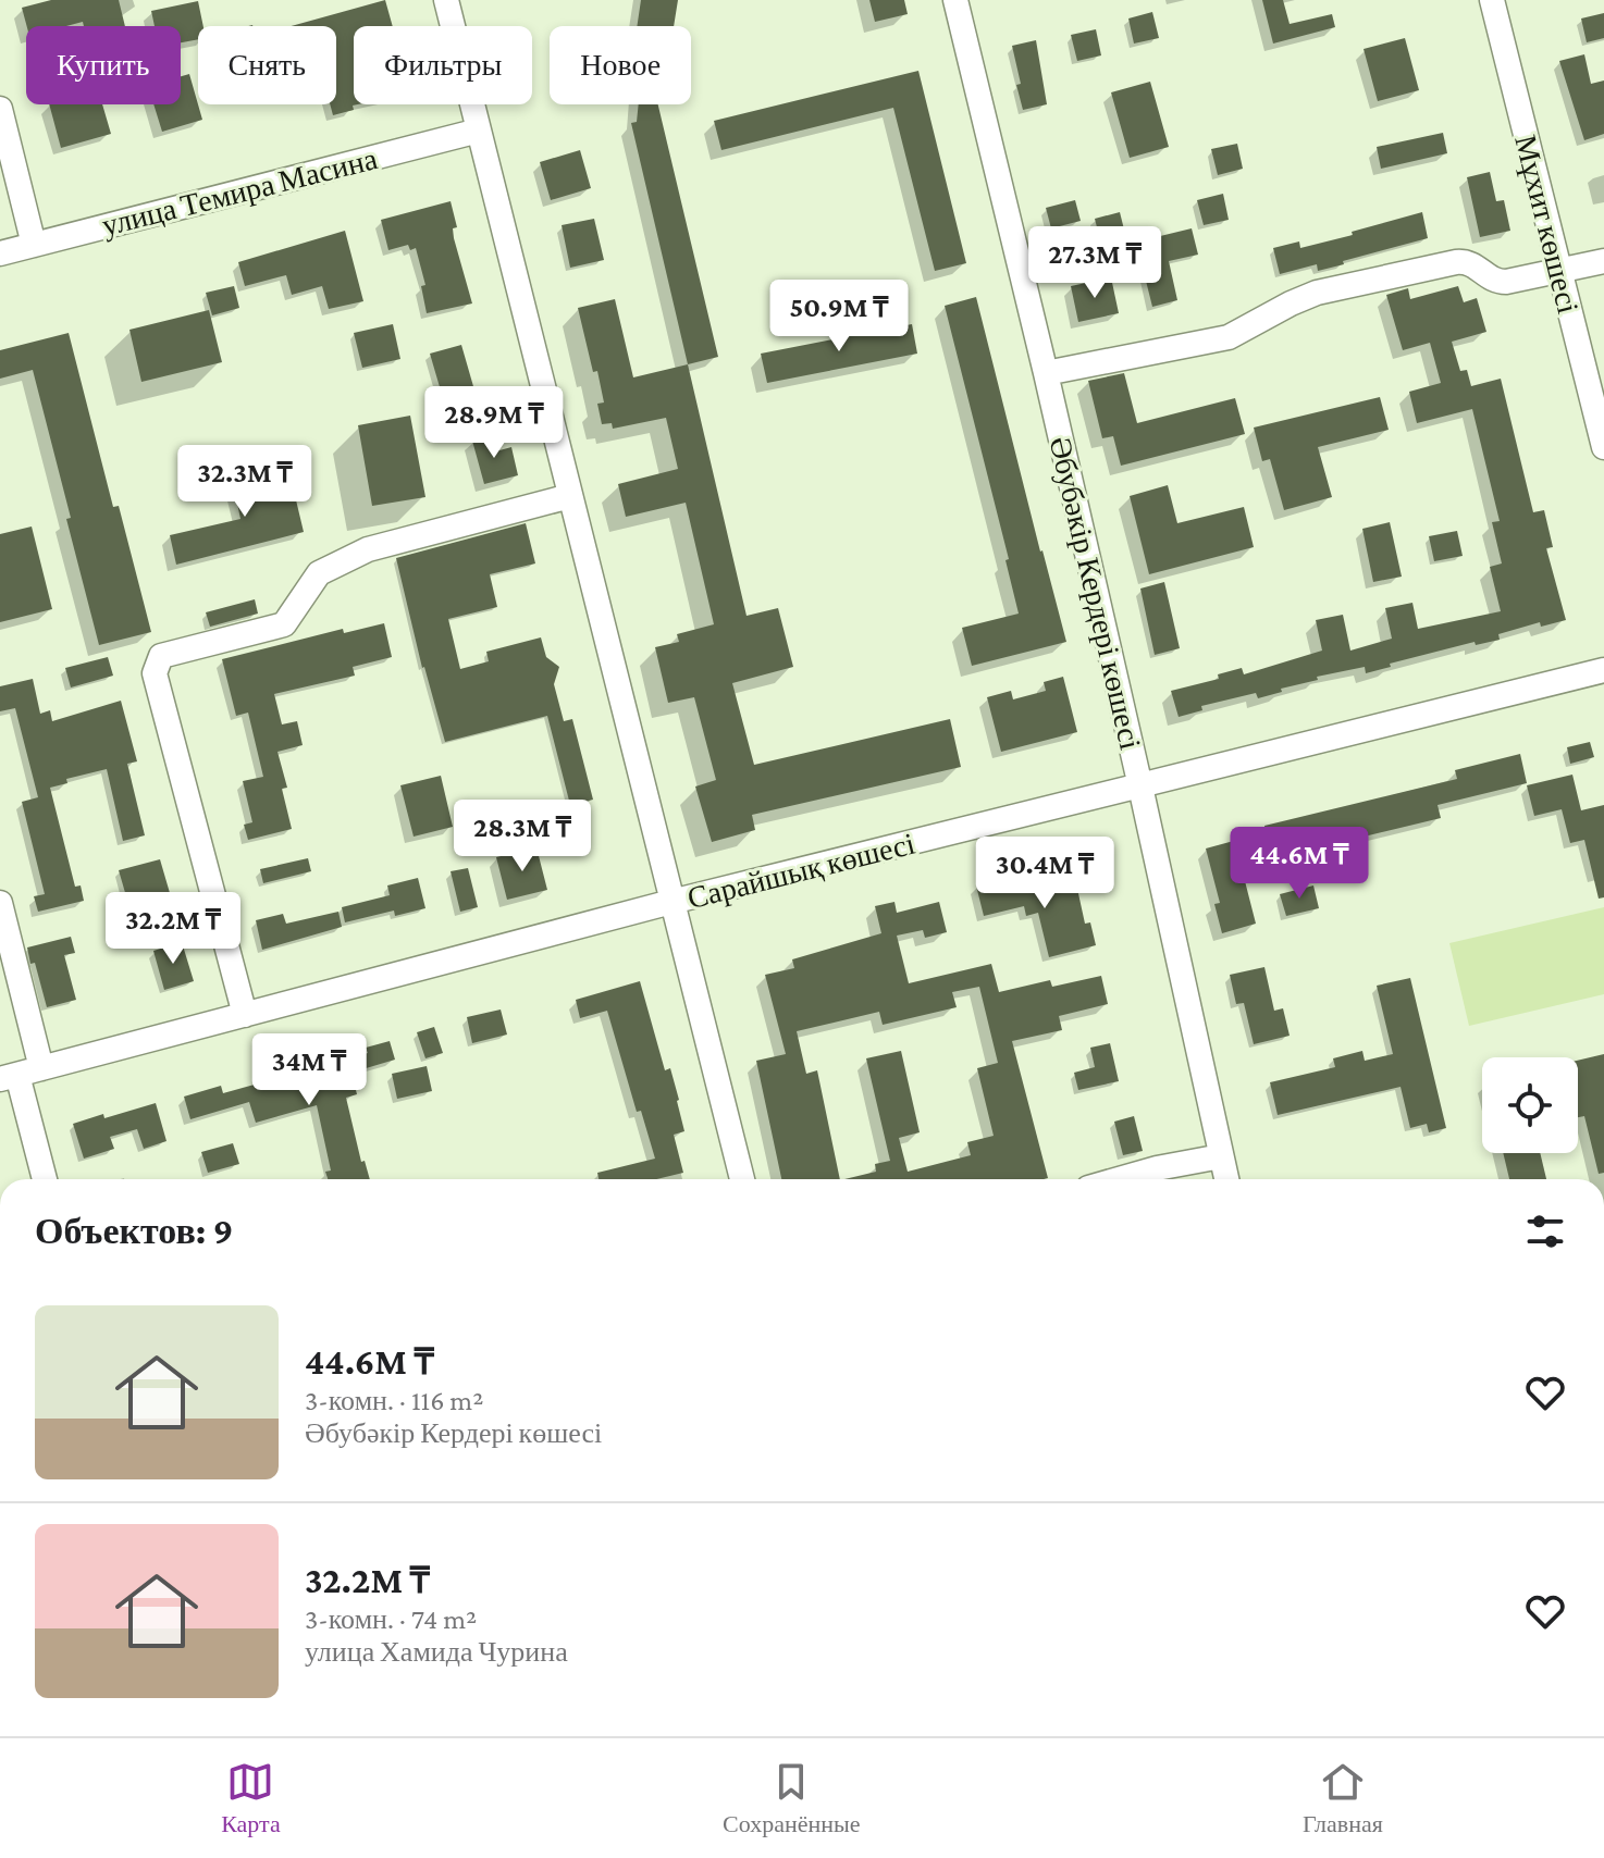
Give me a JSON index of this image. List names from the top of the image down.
{
  "streets": {
    "street": [
      "улица Темира Масина",
      "Мұхит көшесі",
      "Әбубәкір Кердері көшесі",
      "Сарайшық көшесі"
    ]
  },
  "crossings": [
    ["Әбубәкір Кердері көшесі", "Сарайшық көшесі"]
  ],
  "page": {
    "chip": [
      "Купить",
      "Снять",
      "Фильтры",
      "Новое"
    ],
    "price": [
      "27.3M ₸",
      "50.9M ₸",
      "28.9M ₸",
      "32.3M ₸",
      "28.3M ₸",
      "44.6M ₸",
      "30.4M ₸",
      "32.2M ₸",
      "34M ₸"
    ],
    "heading": "Объектов: 9",
    "list": [
      {
        "name": "44.6M ₸",
        "note": "3-комн. · 116 m² · Әбубәкір Кердері көшесі"
      },
      {
        "name": "32.2M ₸",
        "note": "3-комн. · 74 m² · улица Хамида Чурина"
      }
    ],
    "tabs": ["Карта", "Сохранённые", "Главная"]
  }
}
